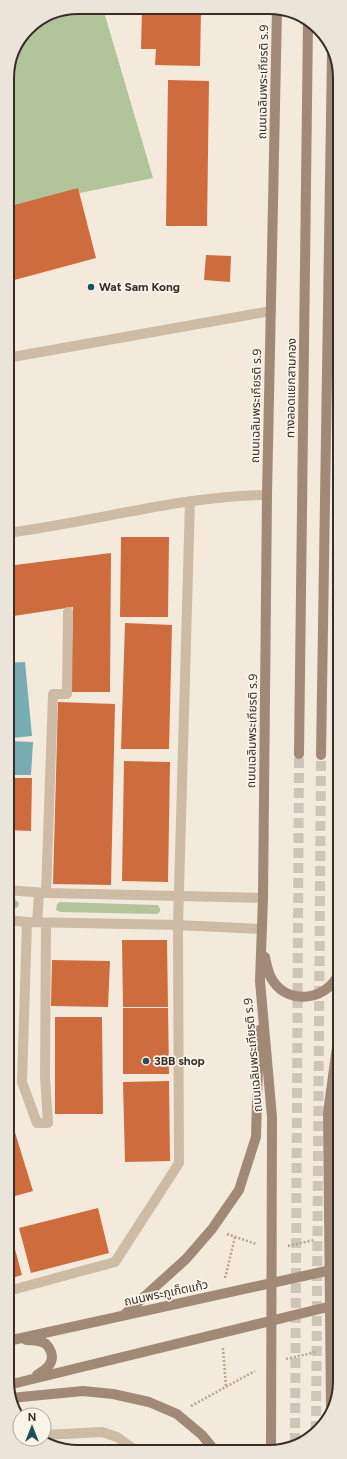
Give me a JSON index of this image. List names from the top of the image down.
{
  "streets": {
    "main road": ["ถนนเฉลิมพระเกียรติ ร.9", "ทางลอดแยกสามกอง", "ถนนพระภูเก็ตแก้ว"]
  },
  "crossings": [
    ["ถนนเฉลิมพระเกียรติ ร.9", "ถนนพระภูเก็ตแก้ว"]
  ],
  "places": ["Wat Sam Kong", "3BB shop"],
  "north": "top"
}
